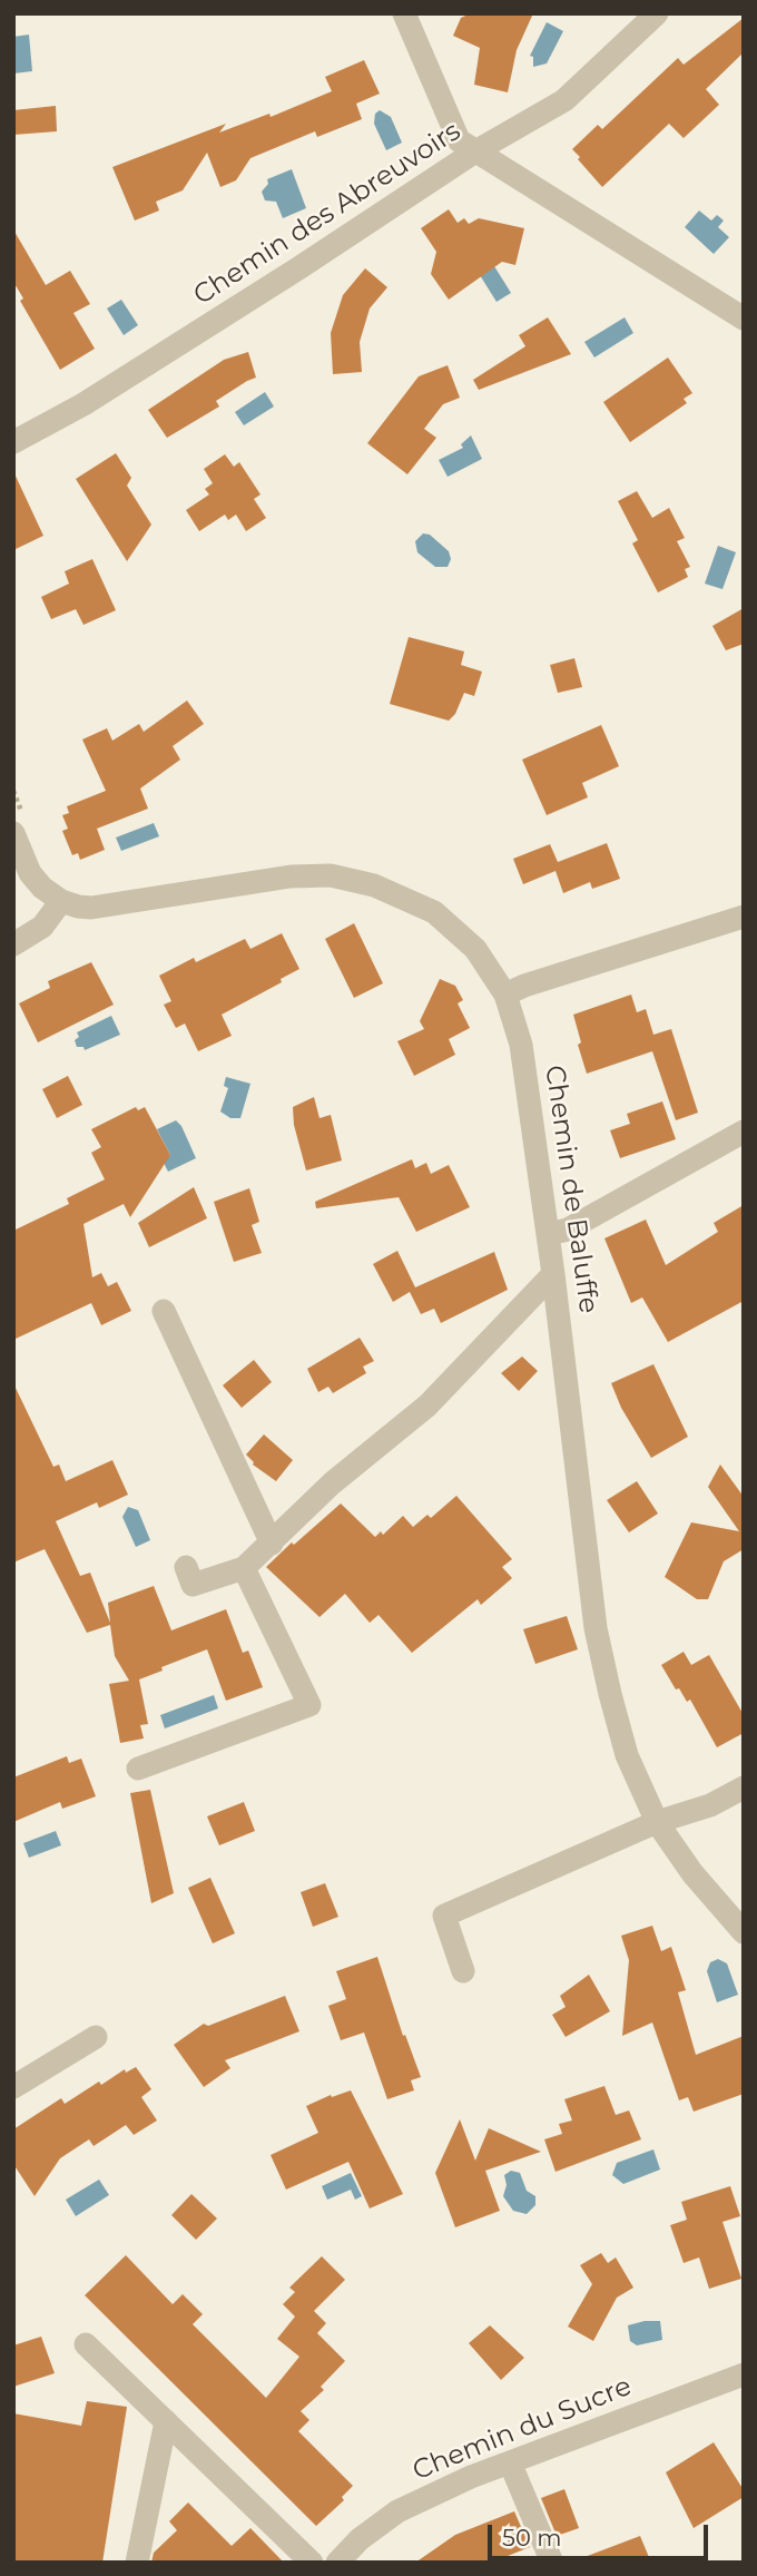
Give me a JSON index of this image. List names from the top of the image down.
{
  "streets": {
    "street": ["Chemin des Abreuvoirs", "Chemin de Baluffe", "Chemin du Sucre"]
  },
  "scale_bar": "50 m"
}
